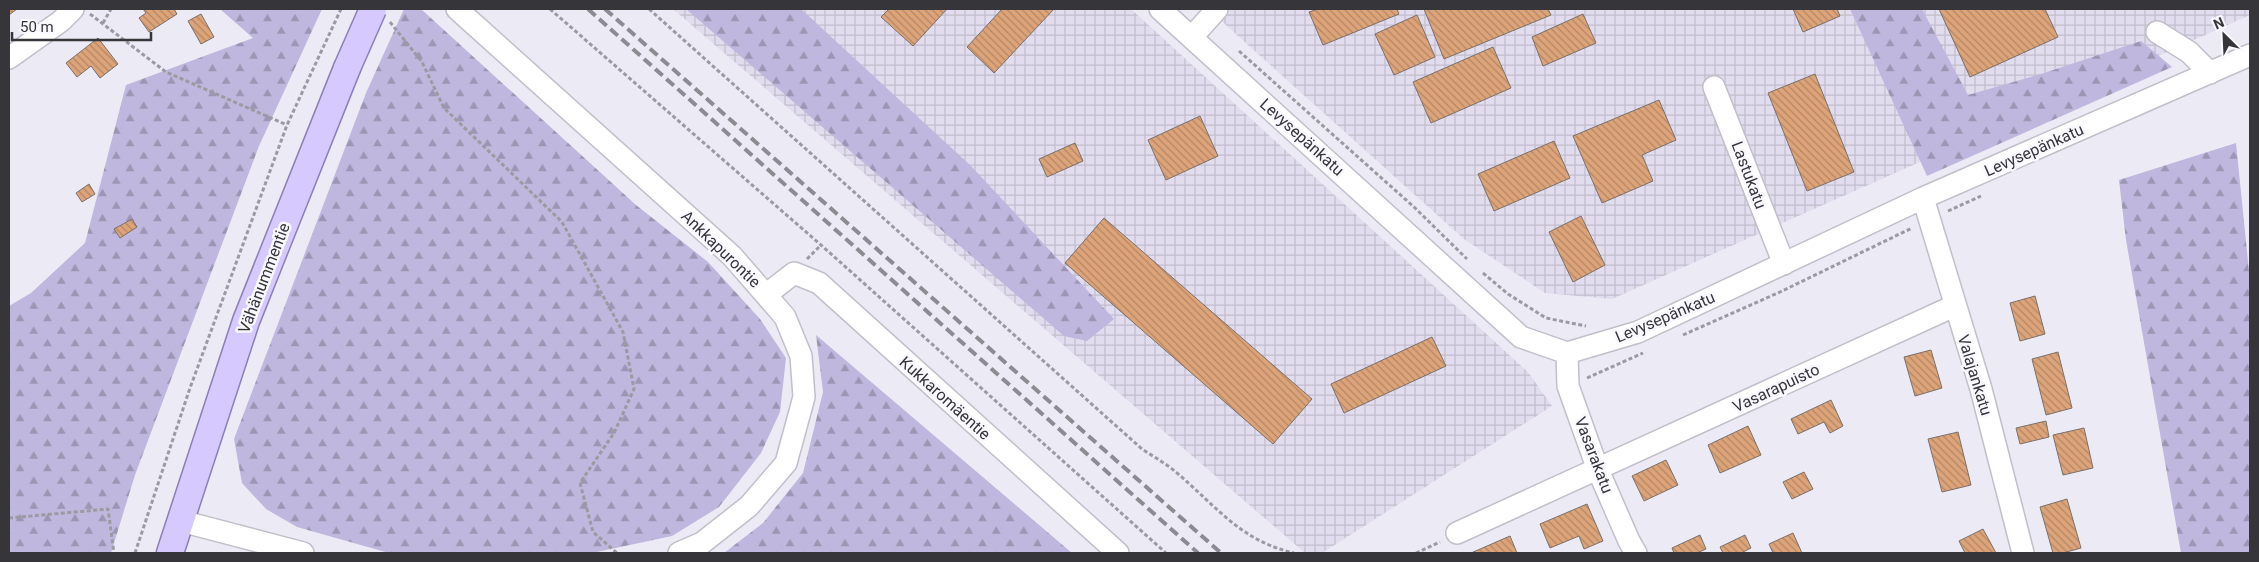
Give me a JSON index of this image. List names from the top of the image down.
{
  "streets": {
    "main road": ["Vähänummentie"],
    "street": [
      "Levysepänkatu",
      "Lastukatu",
      "Ankkapurontie",
      "Valajankatu",
      "Vasarapuisto",
      "Kukkaromäentie",
      "Vasarakatu"
    ]
  },
  "crossings": [
    ["Levysepänkatu", "Lastukatu"],
    ["Levysepänkatu", "Valajankatu"],
    ["Levysepänkatu", "Vasarakatu"],
    ["Ankkapurontie", "Kukkaromäentie"],
    ["Valajankatu", "Vasarapuisto"],
    ["Vasarapuisto", "Vasarakatu"]
  ],
  "scale_bar": "50 m",
  "north": "top left"
}
